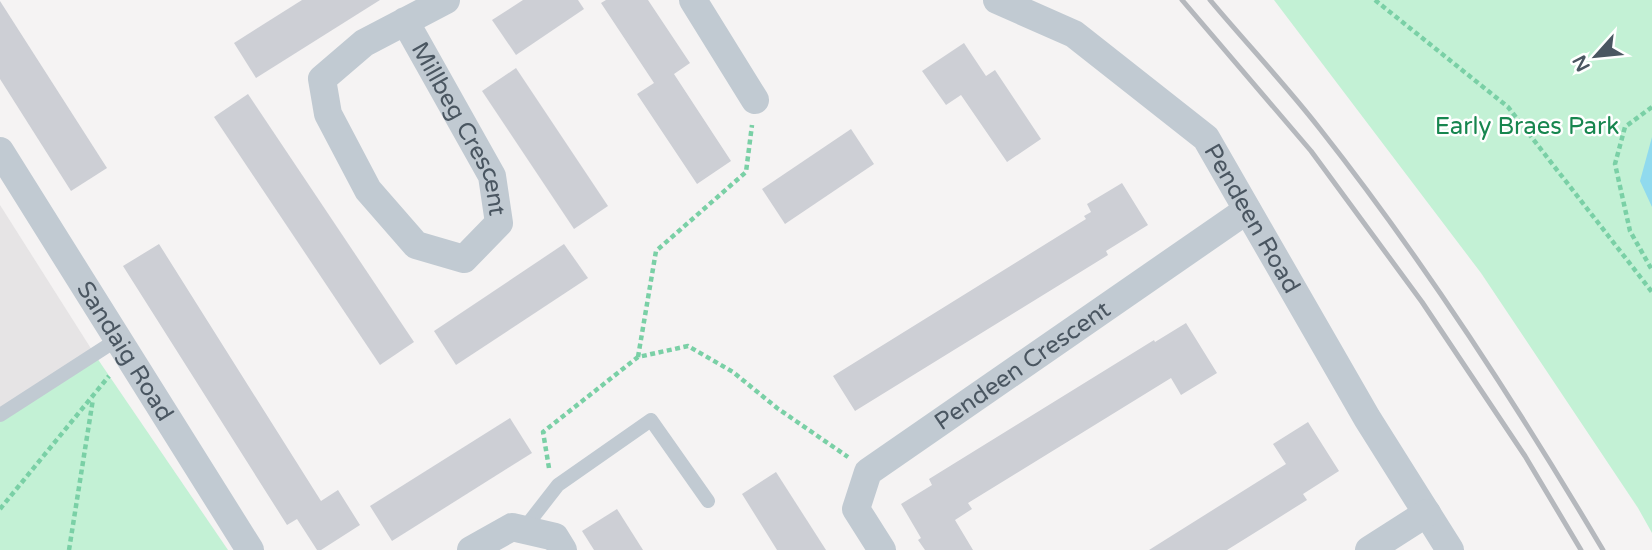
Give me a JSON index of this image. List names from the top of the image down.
{
  "streets": {
    "street": [
      "Millbeg Crescent",
      "Pendeen Road",
      "Sandaig Road",
      "Pendeen Crescent"
    ]
  },
  "crossings": [
    ["Pendeen Road", "Pendeen Crescent"]
  ],
  "parks": ["Early Braes Park"],
  "north": "bottom left"
}
